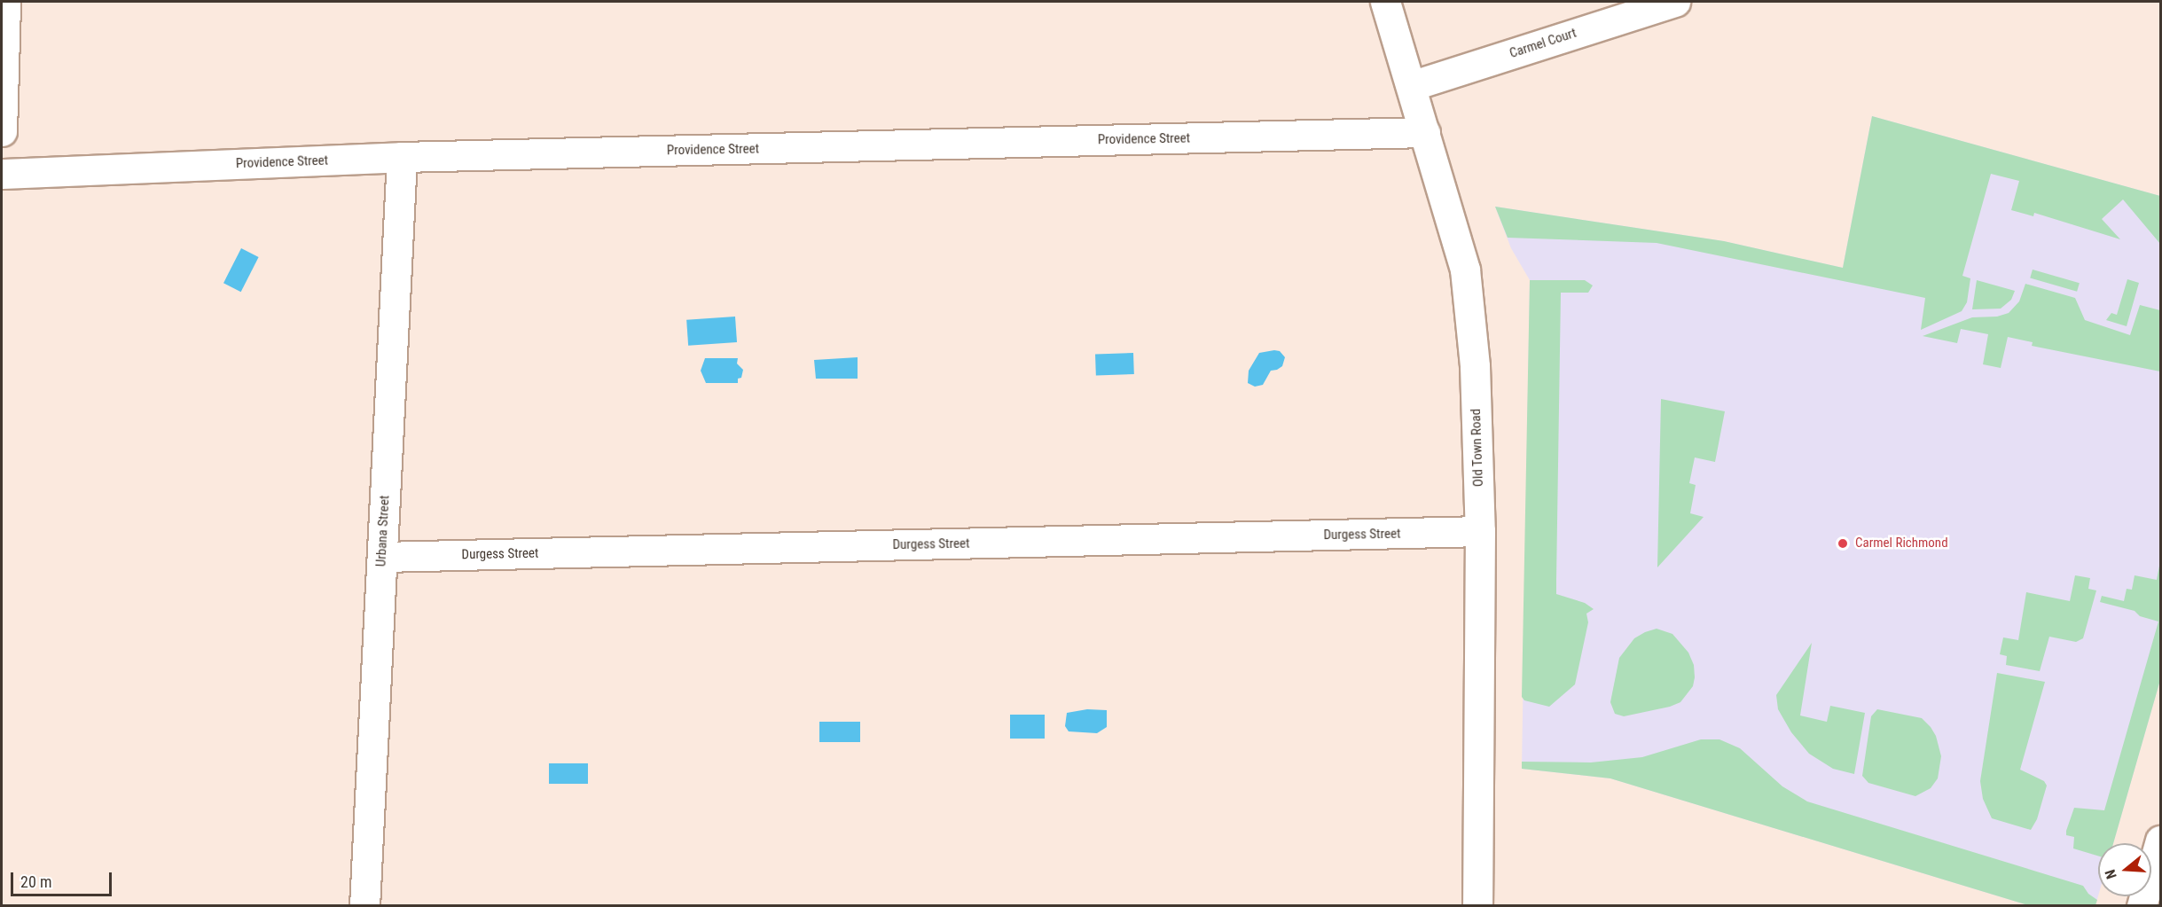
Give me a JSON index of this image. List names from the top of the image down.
{
  "streets": {
    "street": [
      "Carmel Court",
      "Providence Street",
      "Old Town Road",
      "Urbana Street",
      "Durgess Street"
    ]
  },
  "crossings": [
    ["Carmel Court", "Old Town Road"],
    ["Providence Street", "Old Town Road"],
    ["Providence Street", "Urbana Street"],
    ["Old Town Road", "Durgess Street"],
    ["Urbana Street", "Durgess Street"]
  ],
  "places": ["Carmel Richmond"],
  "scale_bar": "20 m",
  "north": "left"
}
